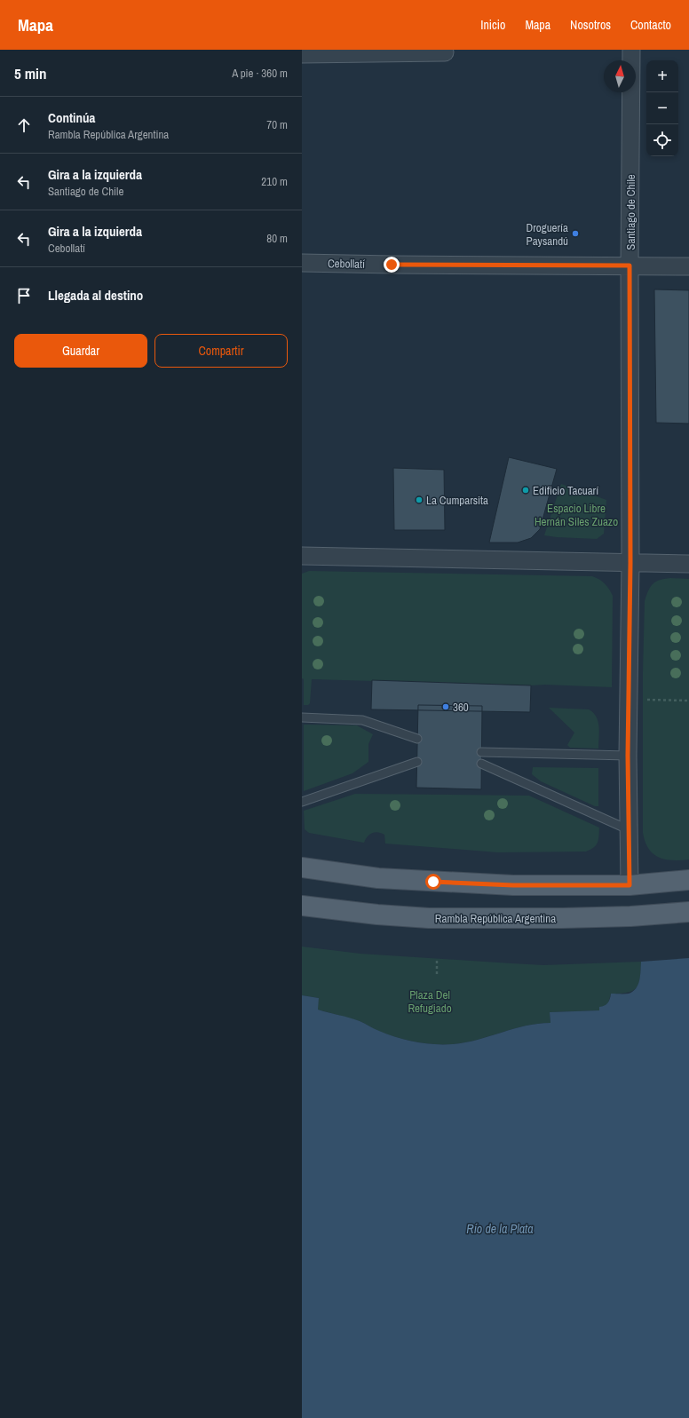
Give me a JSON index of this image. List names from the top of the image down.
{
  "streets": {
    "main road": ["Rambla República Argentina"],
    "street": ["Santiago de Chile", "Cebollatí"]
  },
  "crossings": [
    ["Santiago de Chile", "Cebollatí"]
  ],
  "water": ["Río de la Plata"],
  "parks": ["Espacio Libre Hernán Siles Zuazo", "Plaza Del Refugiado"],
  "places": [
    "Droguería Paysandú",
    "Edificio Tacuarí",
    "La Cumparsita",
    "360"
  ],
  "north": "top",
  "page": {
    "header": "Mapa",
    "nav": [
      "Inicio",
      "Mapa",
      "Nosotros",
      "Contacto"
    ],
    "heading": ["5 min", "A pie · 360 m"],
    "map_buttons": ["+", "−"],
    "list": [
      ["Continúa", "Rambla República Argentina", "70 m"],
      ["Gira a la izquierda", "Santiago de Chile", "210 m"],
      ["Gira a la izquierda", "Cebollatí", "80 m"],
      "Llegada al destino"
    ],
    "buttons": ["Guardar", "Compartir"]
  }
}
